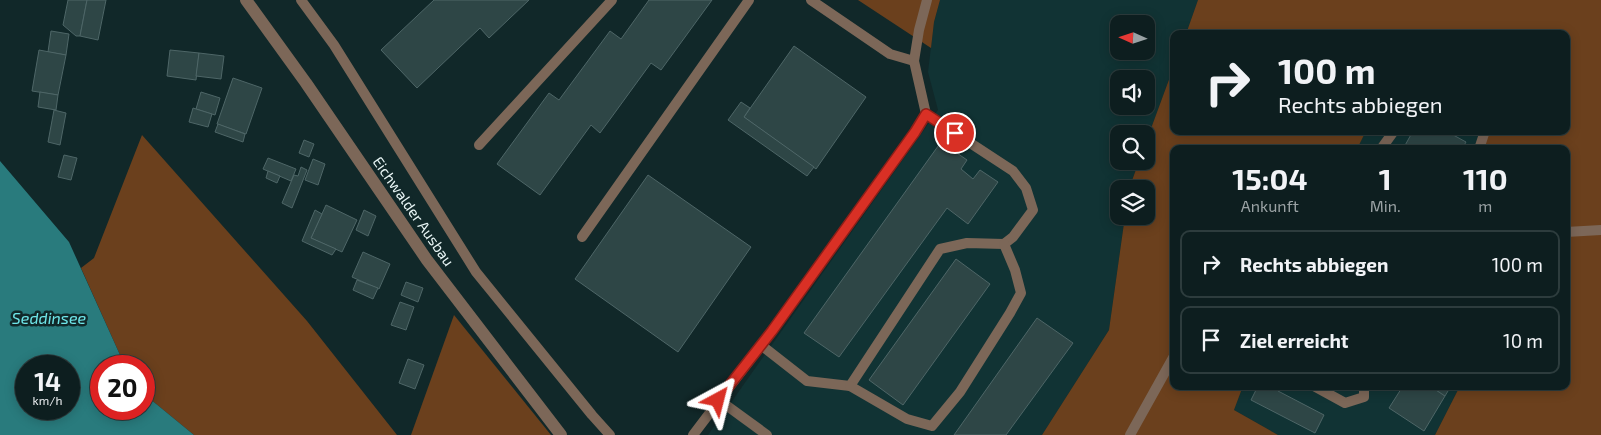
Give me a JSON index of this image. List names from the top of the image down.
{
  "streets": {
    "street": ["Eichwalder Ausbau"]
  },
  "water": ["Seddinsee"],
  "north": "left",
  "page": {
    "turn": ["100 m", "Rechts abbiegen"],
    "eta": [
      "15:04",
      "Ankunft",
      "1",
      "Min.",
      "110",
      "m"
    ],
    "list": [
      {
        "name": "Rechts abbiegen",
        "value": "100 m"
      },
      {
        "name": "Ziel erreicht",
        "value": "10 m"
      }
    ],
    "speed": "14 km/h",
    "limit": "20"
  }
}
